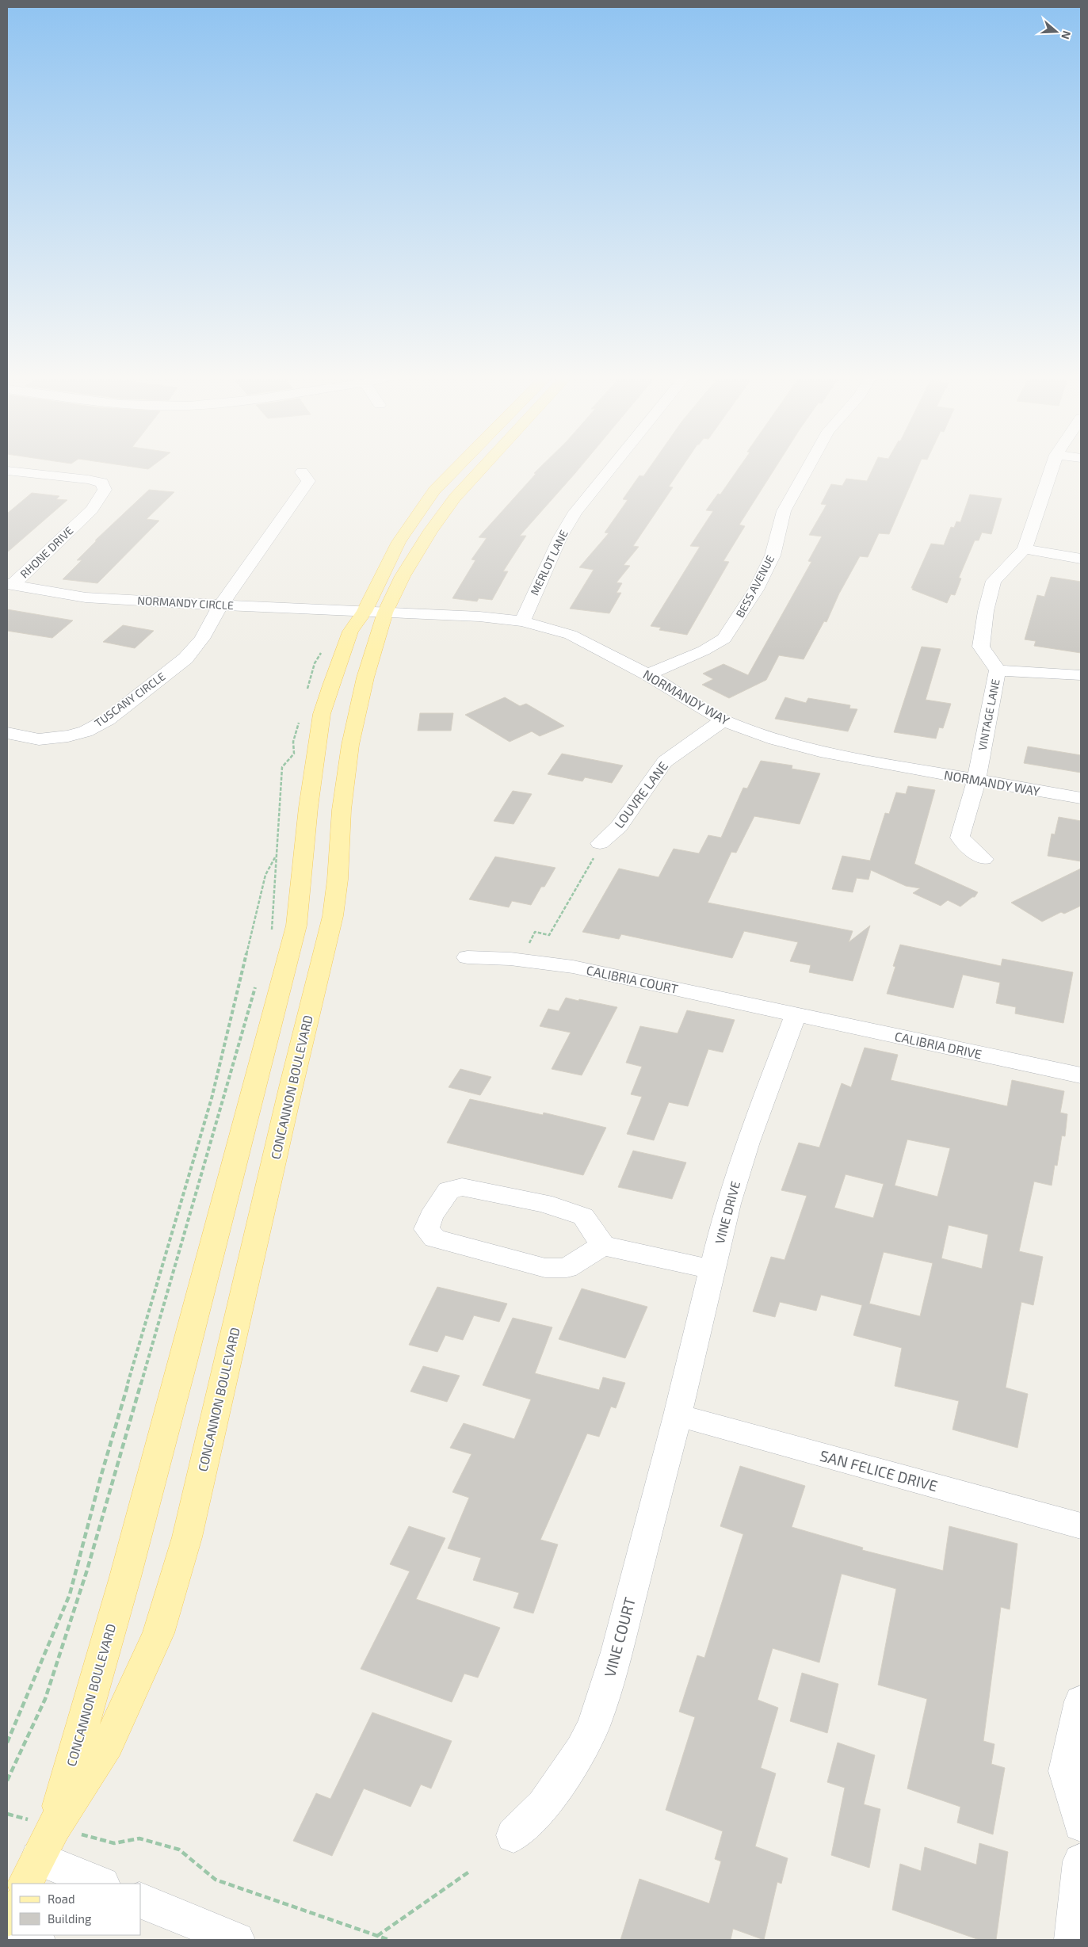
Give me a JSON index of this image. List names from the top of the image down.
{
  "streets": {
    "main road": ["CONCANNON BOULEVARD"],
    "street": [
      "RHONE DRIVE",
      "MERLOT LANE",
      "BESS AVENUE",
      "NORMANDY CIRCLE",
      "NORMANDY WAY",
      "TUSCANY CIRCLE",
      "VINTAGE LANE",
      "LOUVRE LANE",
      "CALIBRIA COURT",
      "CALIBRIA DRIVE",
      "VINE DRIVE",
      "SAN FELICE DRIVE",
      "VINE COURT"
    ]
  },
  "crossings": [
    ["RHONE DRIVE", "NORMANDY CIRCLE"],
    ["MERLOT LANE", "NORMANDY WAY"],
    ["BESS AVENUE", "NORMANDY WAY"],
    ["NORMANDY CIRCLE", "NORMANDY WAY"],
    ["NORMANDY CIRCLE", "TUSCANY CIRCLE"],
    ["NORMANDY CIRCLE", "CONCANNON BOULEVARD"],
    ["NORMANDY WAY", "VINTAGE LANE"],
    ["NORMANDY WAY", "LOUVRE LANE"],
    ["NORMANDY WAY", "CONCANNON BOULEVARD"],
    ["CALIBRIA COURT", "CALIBRIA DRIVE"],
    ["CALIBRIA COURT", "VINE DRIVE"],
    ["CALIBRIA DRIVE", "VINE DRIVE"],
    ["VINE DRIVE", "SAN FELICE DRIVE"],
    ["VINE DRIVE", "VINE COURT"],
    ["SAN FELICE DRIVE", "VINE COURT"]
  ],
  "legend": ["Road", "Building"],
  "north": "right"
}
